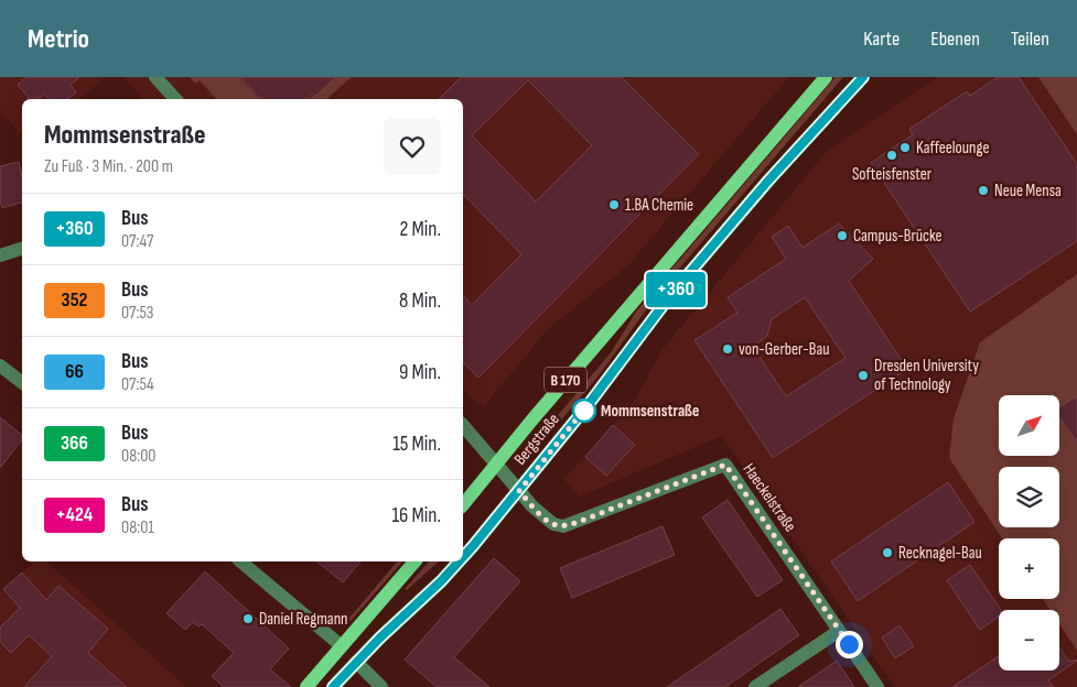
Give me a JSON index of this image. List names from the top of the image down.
{
  "streets": {
    "main road": ["B 170", "Bergstraße"],
    "street": ["Haeckelstraße"]
  },
  "crossings": [
    ["Bergstraße", "Haeckelstraße"]
  ],
  "places": [
    "Kaffeelounge",
    "Softeisfenster",
    "Neue Mensa",
    "1.BA Chemie",
    "Campus-Brücke",
    "von-Gerber-Bau",
    "Dresden University of Technology",
    "Mommsenstraße",
    "Recknagel-Bau",
    "Daniel Regmann"
  ],
  "lines": ["bus line +360"],
  "north": "top right",
  "page": {
    "header": "Metrio",
    "nav": ["Karte", "Ebenen", "Teilen"],
    "on_map": "+360",
    "heading": ["Mommsenstraße", "Zu Fuß · 3 Min. · 200 m"],
    "list": [
      {
        "mark": "+360",
        "name": "Bus",
        "note": "07:47",
        "value": "2 Min."
      },
      {
        "mark": "352",
        "name": "Bus",
        "note": "07:53",
        "value": "8 Min."
      },
      {
        "mark": "66",
        "name": "Bus",
        "note": "07:54",
        "value": "9 Min."
      },
      {
        "mark": "366",
        "name": "Bus",
        "note": "08:00",
        "value": "15 Min."
      },
      {
        "mark": "+424",
        "name": "Bus",
        "note": "08:01",
        "value": "16 Min."
      }
    ],
    "map_buttons": ["+", "−"]
  }
}
